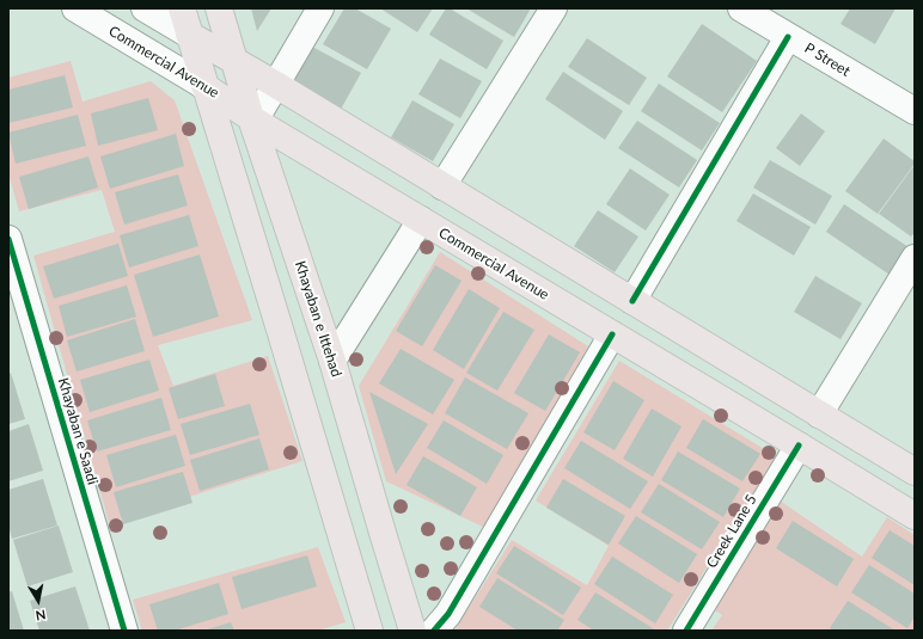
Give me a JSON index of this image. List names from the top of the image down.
{
  "streets": {
    "main road": ["Commercial Avenue", "Khayaban e Ittehad"],
    "street": ["P Street", "Khayaban e Saadi", "Creek Lane 5"]
  },
  "crossings": [
    ["Commercial Avenue", "Khayaban e Ittehad"],
    ["Commercial Avenue", "Creek Lane 5"]
  ],
  "north": "bottom"
}
